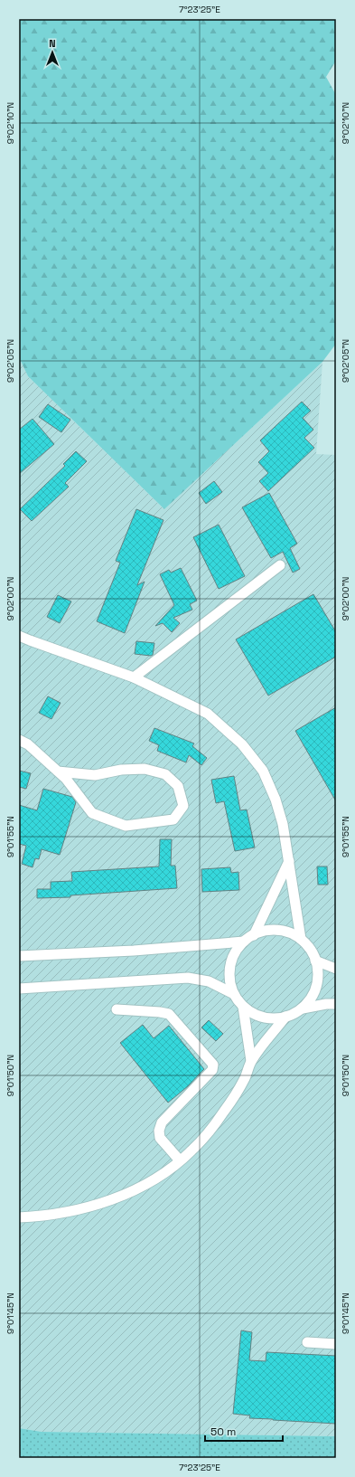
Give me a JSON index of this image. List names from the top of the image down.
{
  "scale_bar": "50 m",
  "north": "top",
  "coordinates": [
    "7°23'25\"E",
    "9°02'10\"N",
    "9°02'05\"N",
    "9°02'00\"N",
    "9°01'55\"N",
    "9°01'50\"N",
    "9°01'45\"N"
  ]
}
